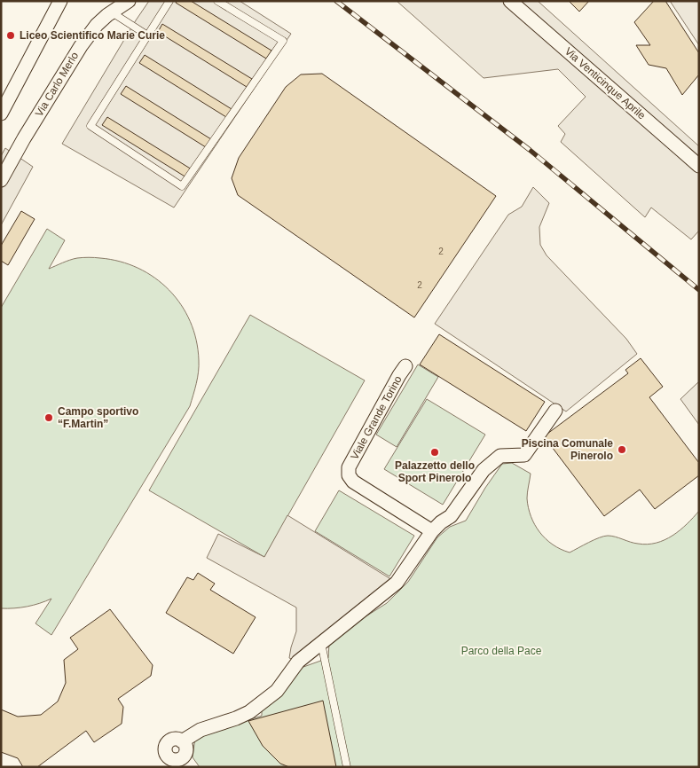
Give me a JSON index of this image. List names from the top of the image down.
{
  "streets": {
    "street": ["Via Venticinque Aprile", "Via Carlo Merlo", "Viale Grande Torino"]
  },
  "parks": ["Parco della Pace"],
  "places": [
    "Liceo Scientifico Marie Curie",
    "Campo sportivo “F.Martin”",
    "Piscina Comunale Pinerolo",
    "Palazzetto dello Sport Pinerolo"
  ],
  "house_numbers": ["2", "2"]
}
